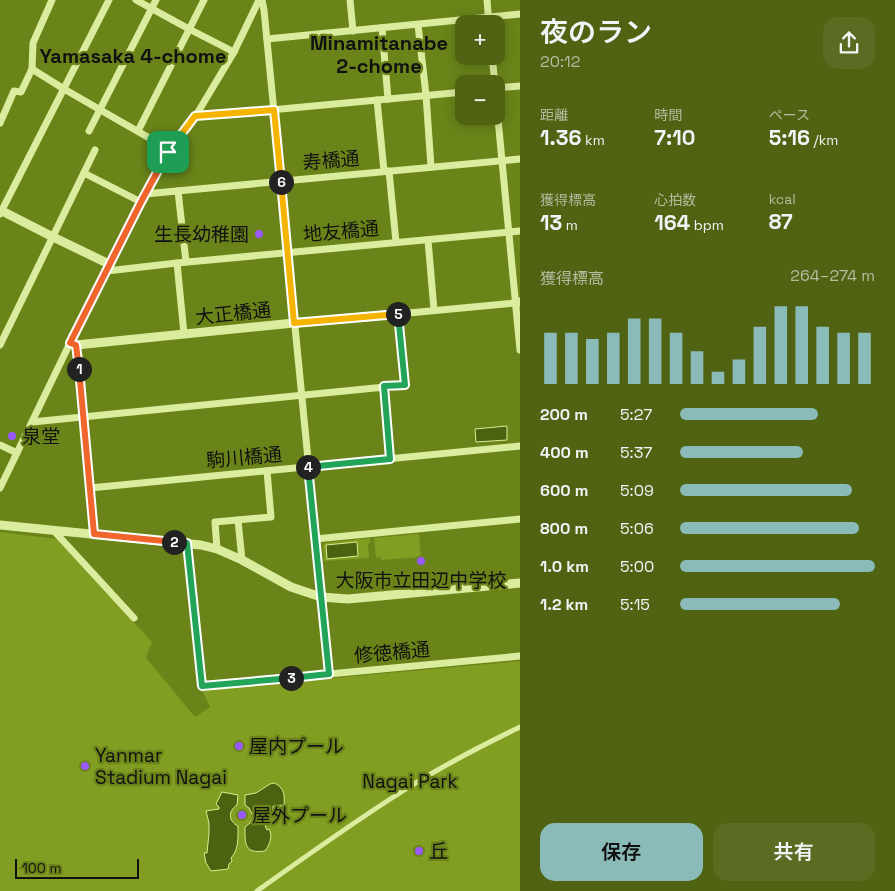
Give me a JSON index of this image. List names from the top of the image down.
{
  "streets": {
    "street": [
      "寿橋通",
      "地友橋通",
      "大正橋通",
      "駒川橋通",
      "修徳橋通"
    ]
  },
  "districts": ["Minamitanabe 2-chome", "Yamasaka 4-chome"],
  "parks": ["Nagai Park"],
  "places": [
    "生長幼稚園",
    "泉堂",
    "大阪市立田辺中学校",
    "屋内プール",
    "Yanmar Stadium Nagai",
    "屋外プール",
    "丘"
  ],
  "scale_bar": "100 m",
  "page": {
    "heading": ["夜のラン", "20:12"],
    "map_buttons": ["+", "−"],
    "stats": [
      ["距離", "1.36 km"],
      ["時間", "7:10"],
      ["ペース", "5:16 /km"],
      ["獲得標高", "13 m"],
      ["心拍数", "164 bpm"],
      ["kcal", "87"]
    ],
    "pins": [
      "6",
      "5",
      "1",
      "4",
      "2",
      "3"
    ],
    "chart": ["獲得標高", "264–274 m"],
    "list": [
      {
        "name": "200 m",
        "note": "5:27"
      },
      {
        "name": "400 m",
        "note": "5:37"
      },
      {
        "name": "600 m",
        "note": "5:09"
      },
      {
        "name": "800 m",
        "note": "5:06"
      },
      {
        "name": "1.0 km",
        "note": "5:00"
      },
      {
        "name": "1.2 km",
        "note": "5:15"
      }
    ],
    "buttons": ["保存", "共有"],
    "scale": "100 m"
  }
}
